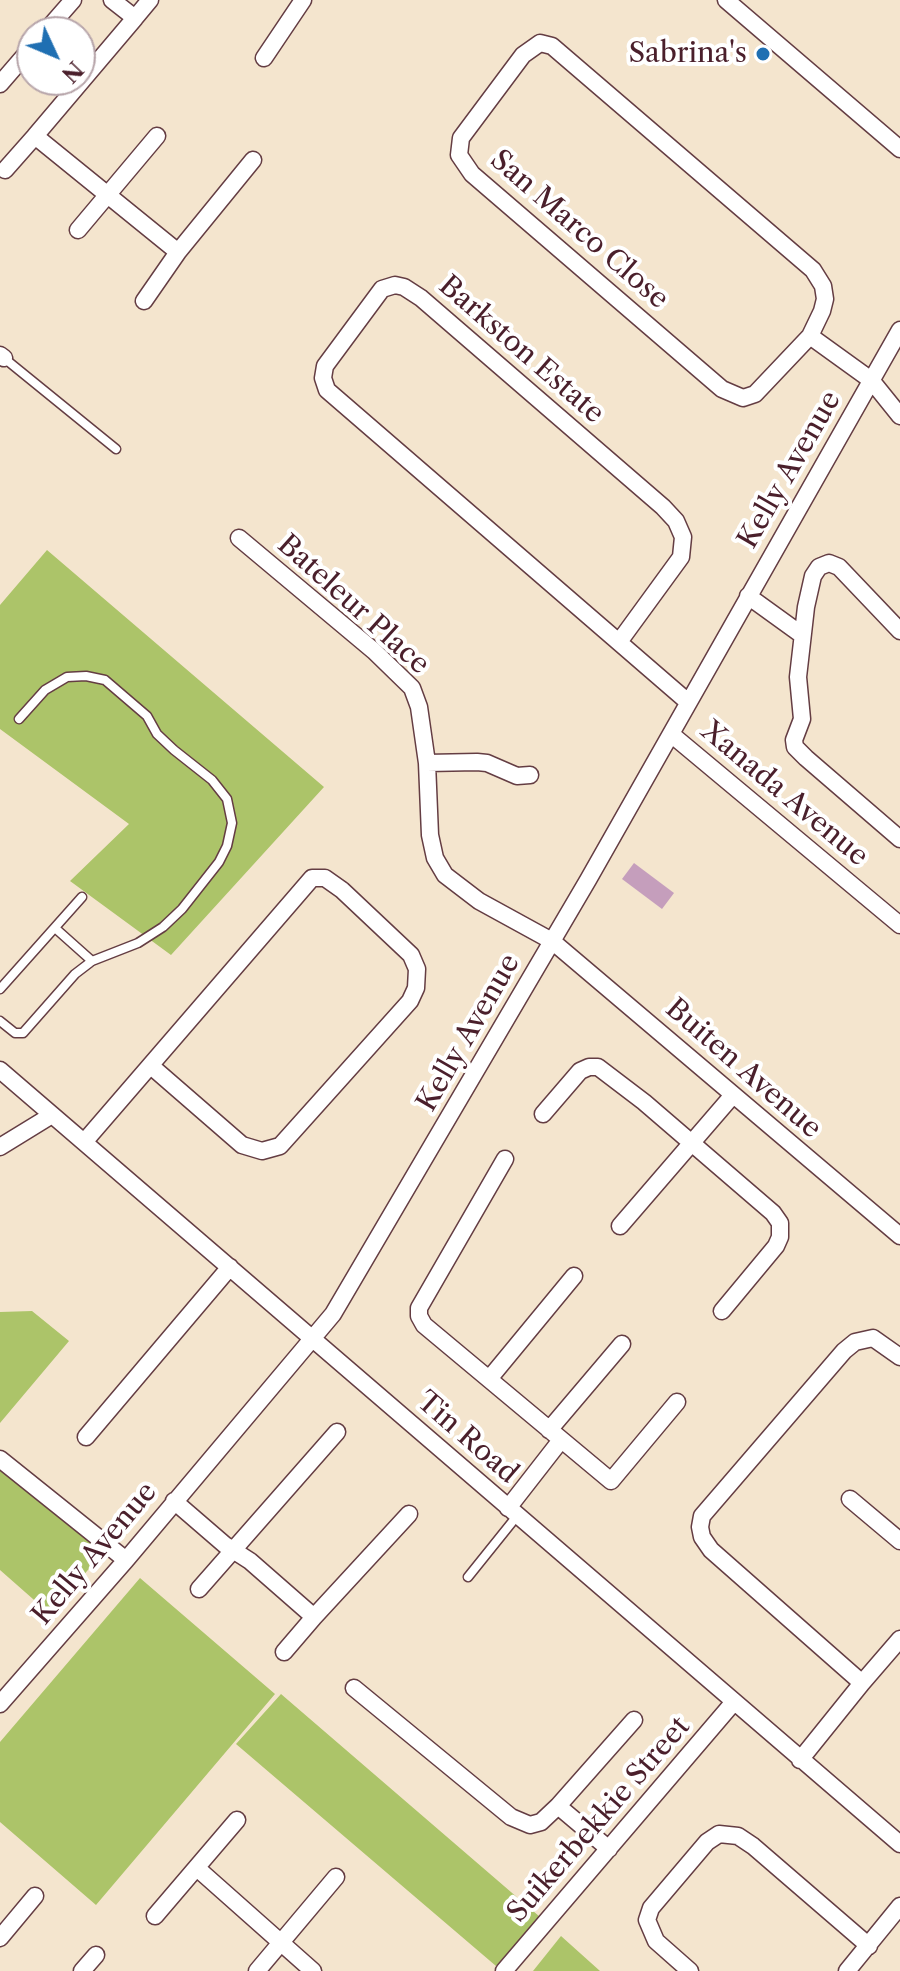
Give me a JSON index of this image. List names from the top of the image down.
{
  "streets": {
    "street": [
      "San Marco Close",
      "Barkston Estate",
      "Kelly Avenue",
      "Bateleur Place",
      "Xanada Avenue",
      "Buiten Avenue",
      "Tin Road",
      "Suikerbekkie Street"
    ]
  },
  "crossings": [
    ["Barkston Estate", "Kelly Avenue"],
    ["Kelly Avenue", "Bateleur Place"],
    ["Kelly Avenue", "Xanada Avenue"],
    ["Kelly Avenue", "Buiten Avenue"],
    ["Kelly Avenue", "Tin Road"],
    ["Bateleur Place", "Buiten Avenue"],
    ["Tin Road", "Suikerbekkie Street"]
  ],
  "places": ["Sabrina's"],
  "north": "bottom right"
}
